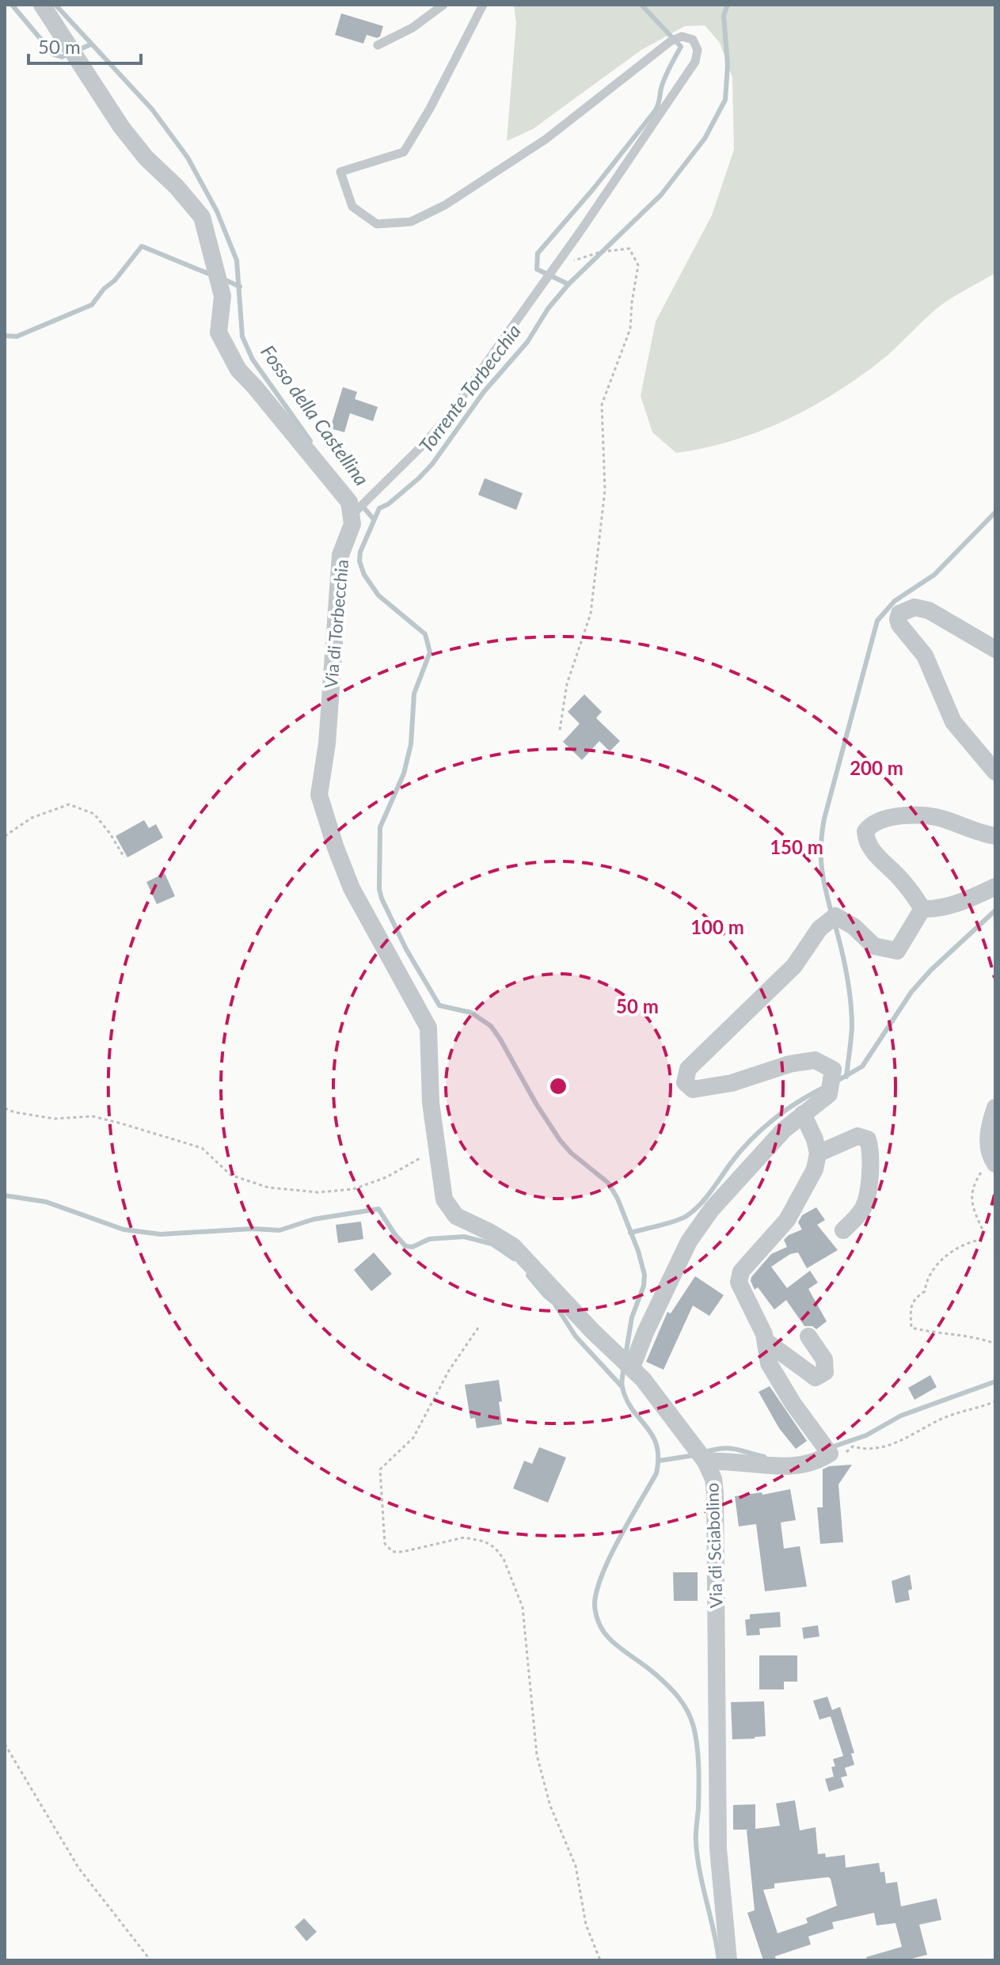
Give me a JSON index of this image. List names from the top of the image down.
{
  "streets": {
    "street": ["Via di Torbecchia", "Via di Sciabolino"]
  },
  "crossings": [
    ["Via di Torbecchia", "Via di Sciabolino"]
  ],
  "water": ["Torrente Torbecchia", "Fosso della Castellina"],
  "scale_bar": "50 m",
  "rings": [
    "200 m",
    "150 m",
    "100 m",
    "50 m"
  ]
}
